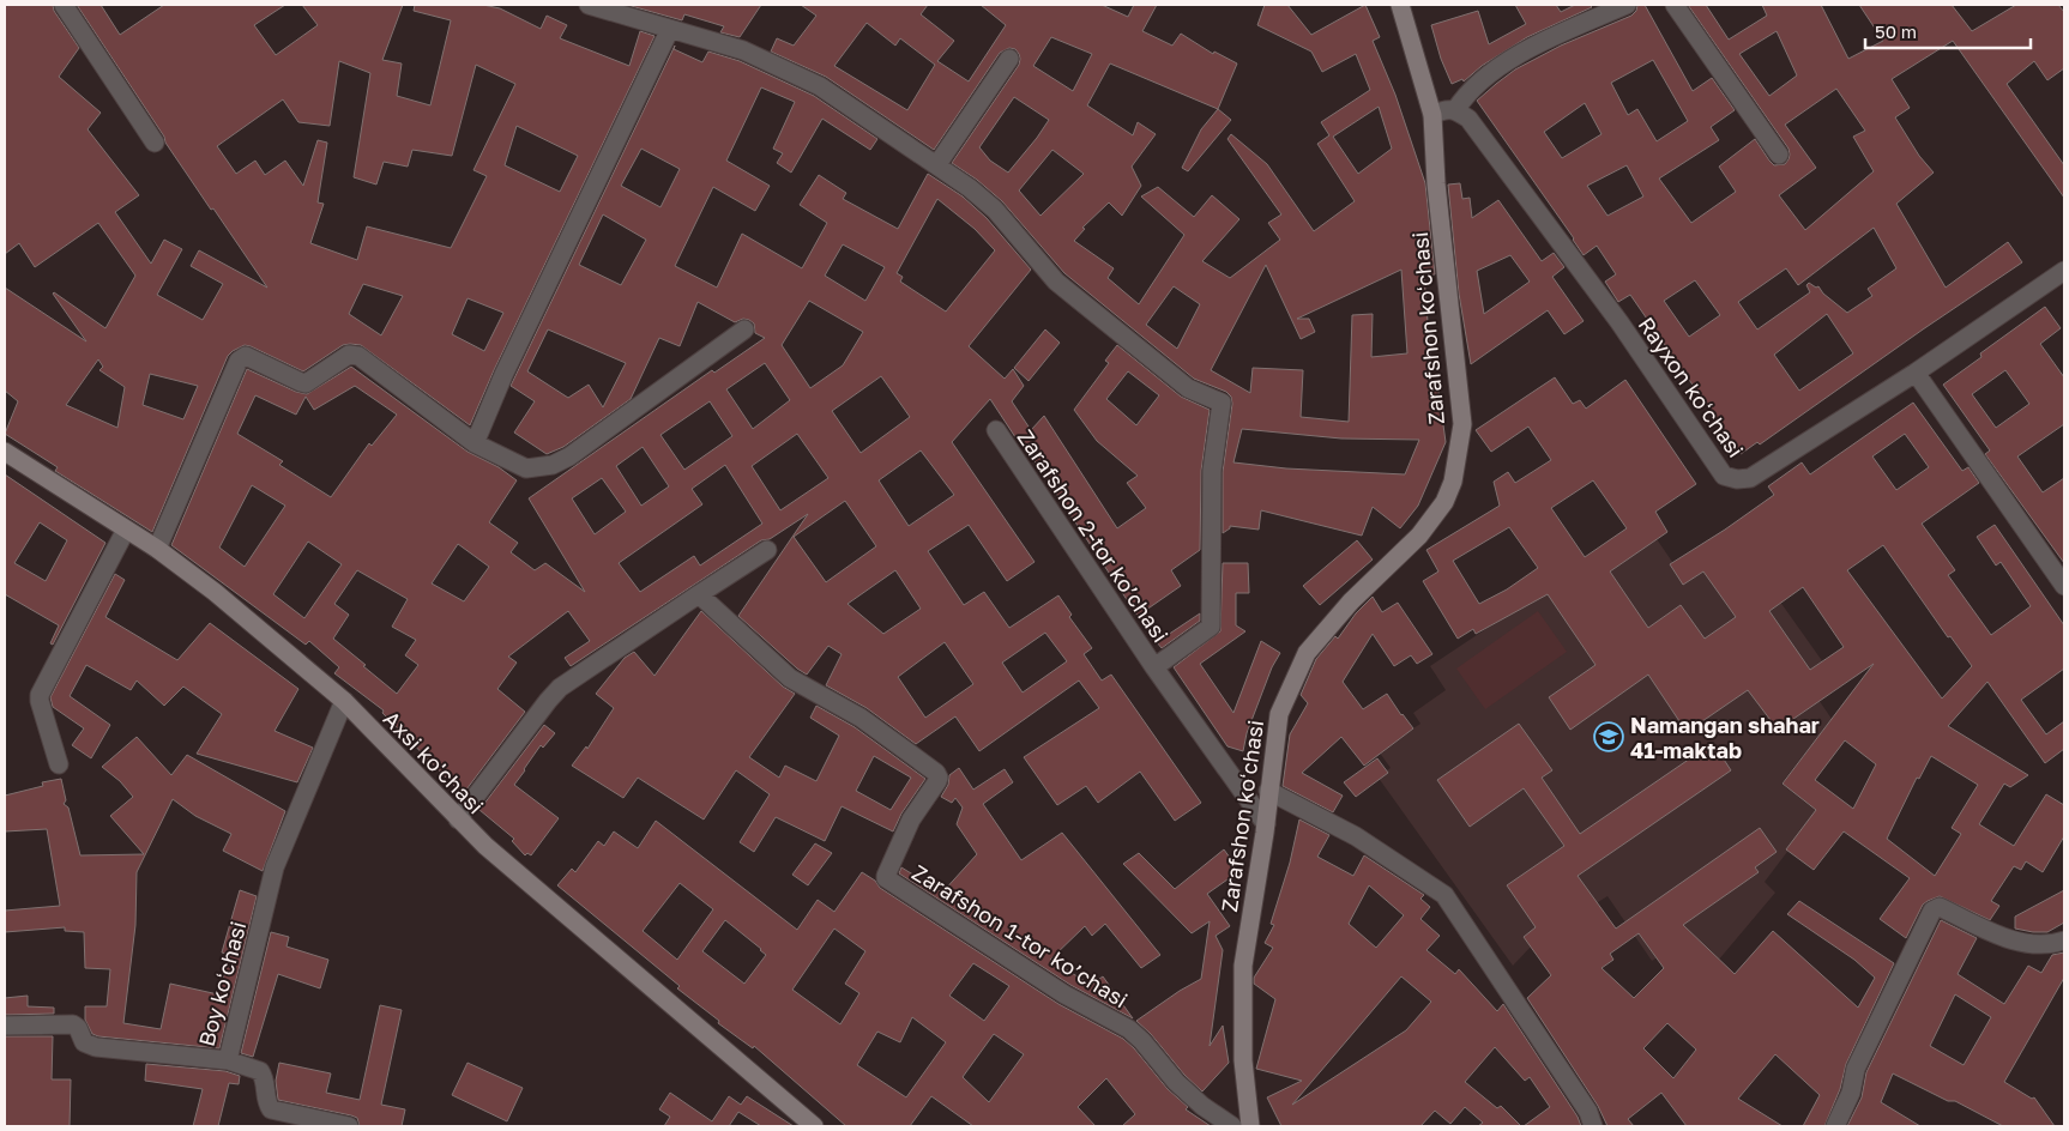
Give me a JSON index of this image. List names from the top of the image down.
{
  "streets": {
    "street": [
      "Zarafshon koʻchasi",
      "Rayxon koʻchasi",
      "Zarafshon 2-tor koʼchasi",
      "Axsi ko'chasi",
      "Zarafshon 1-tor koʼchasi",
      "Boy koʻchasi"
    ]
  },
  "crossings": [
    ["Zarafshon koʻchasi", "Zarafshon 2-tor koʼchasi"],
    ["Axsi ko'chasi", "Boy koʻchasi"]
  ],
  "places": {
    "school or university": ["Namangan shahar 41-maktab"]
  },
  "scale_bar": "50 m"
}
